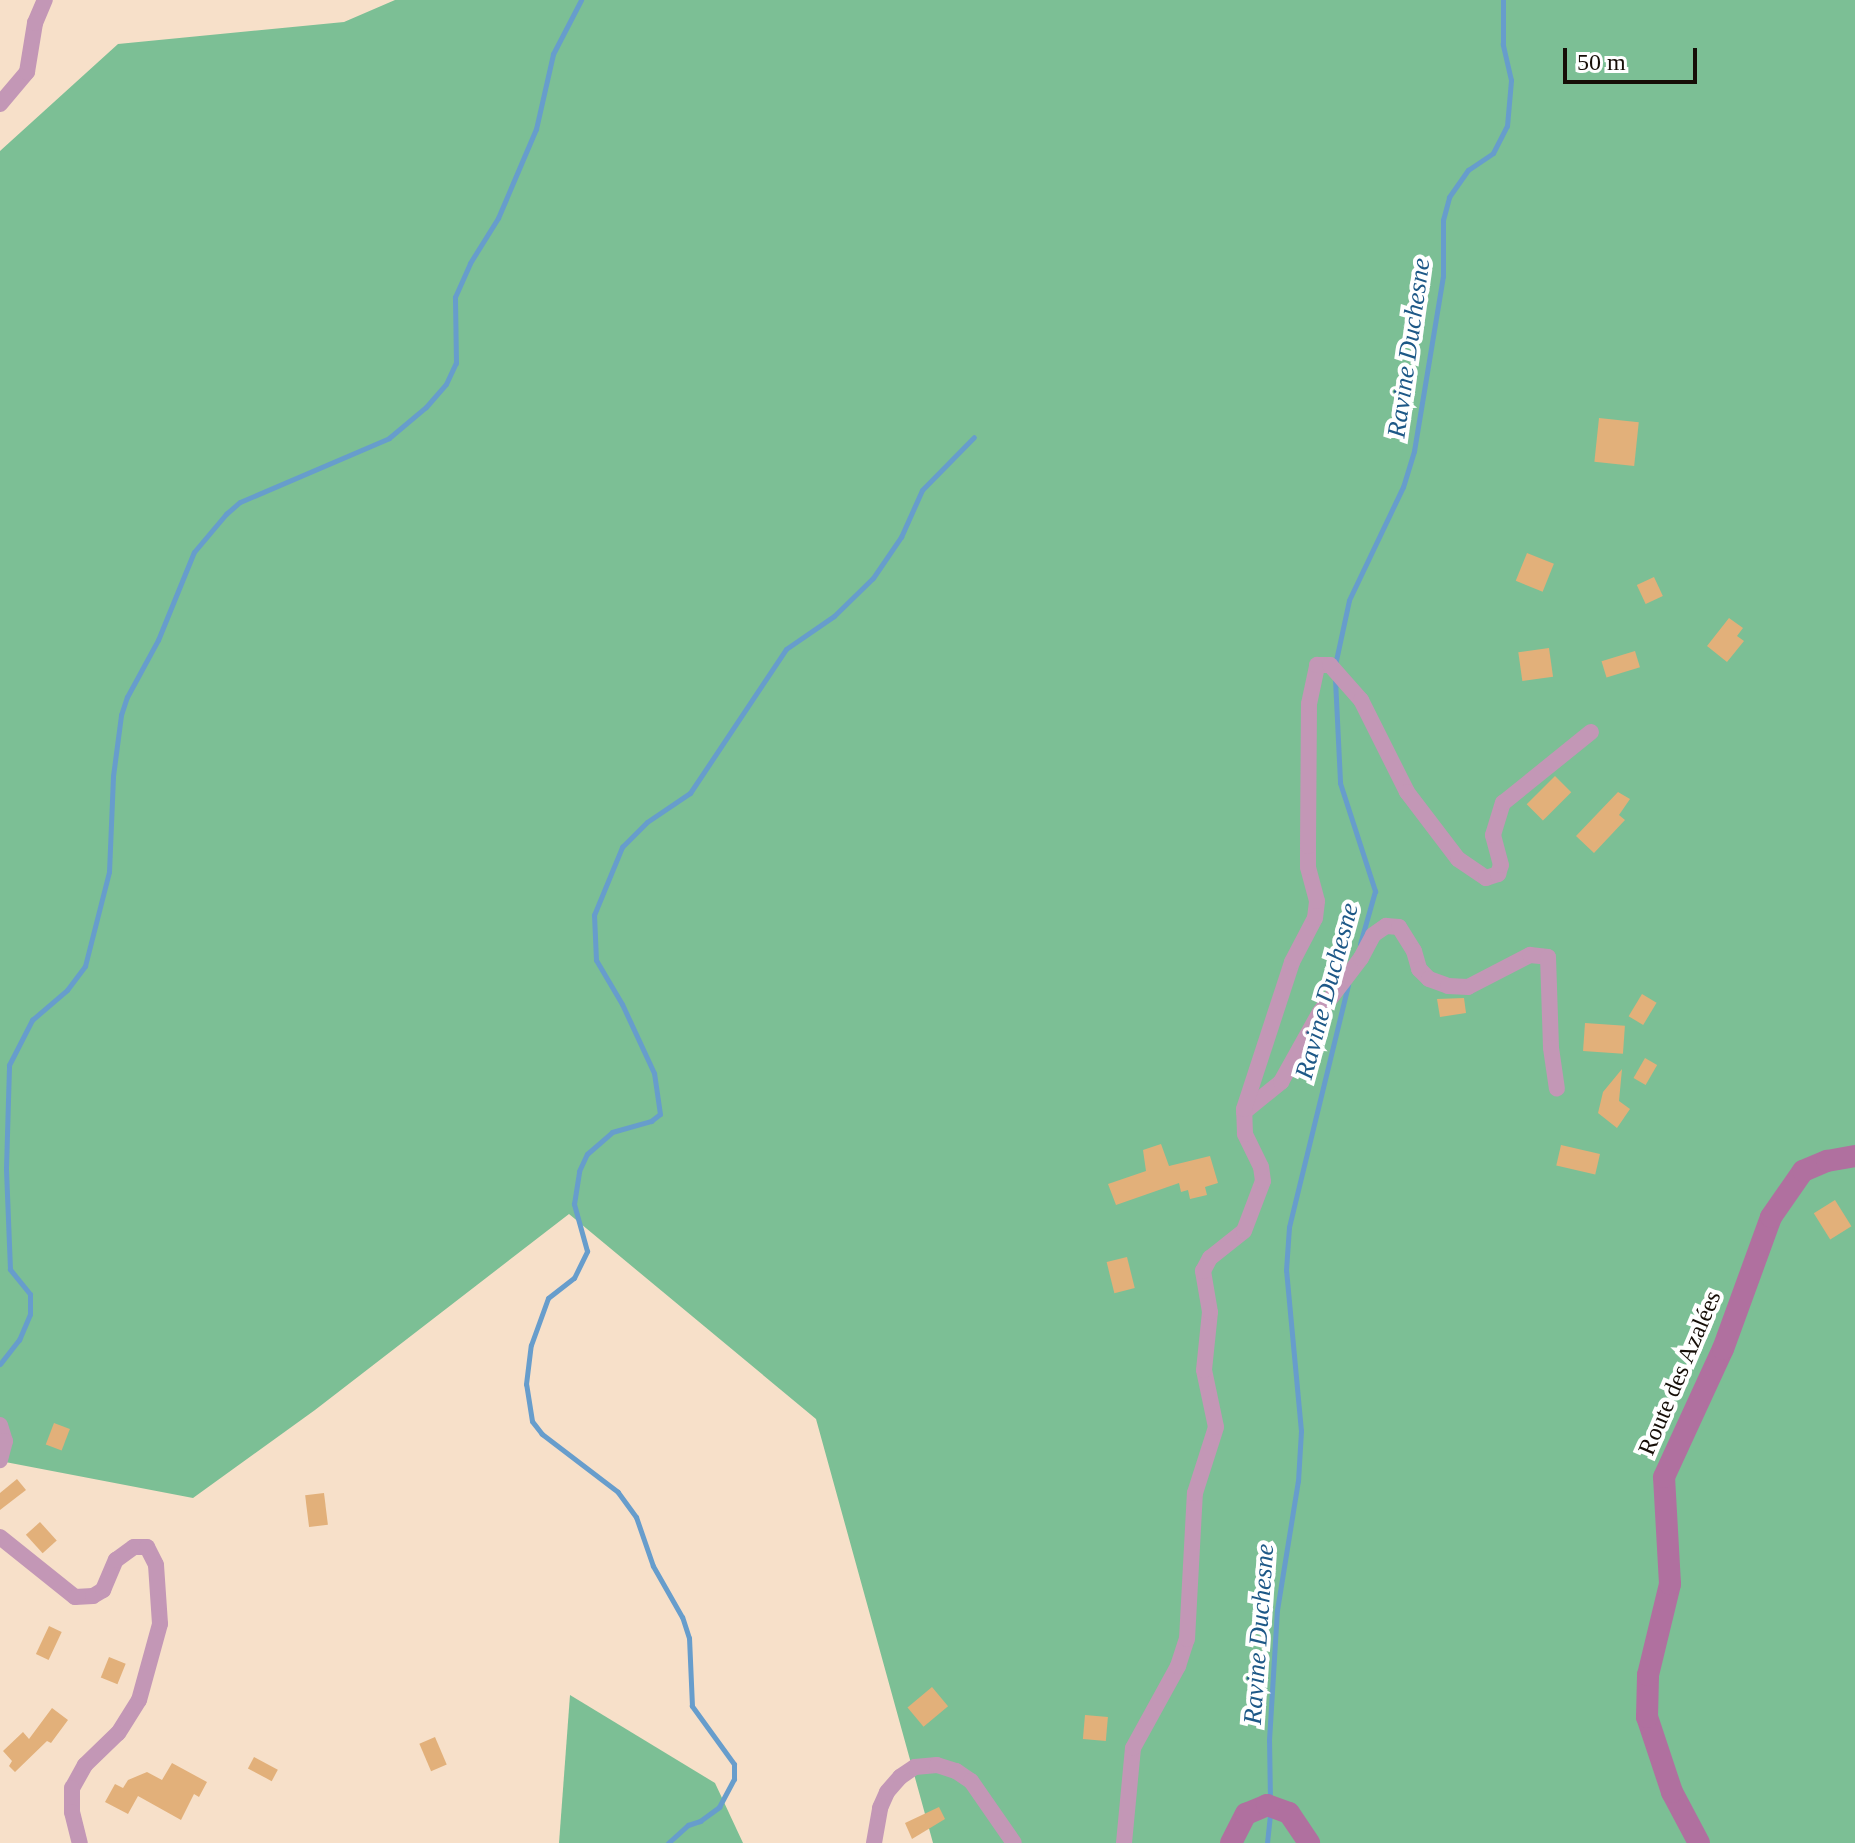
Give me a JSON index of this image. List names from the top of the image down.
{
  "streets": {
    "main road": ["Route des Azalées"]
  },
  "water": ["Ravine Duchesne"],
  "scale_bar": "50 m"
}
